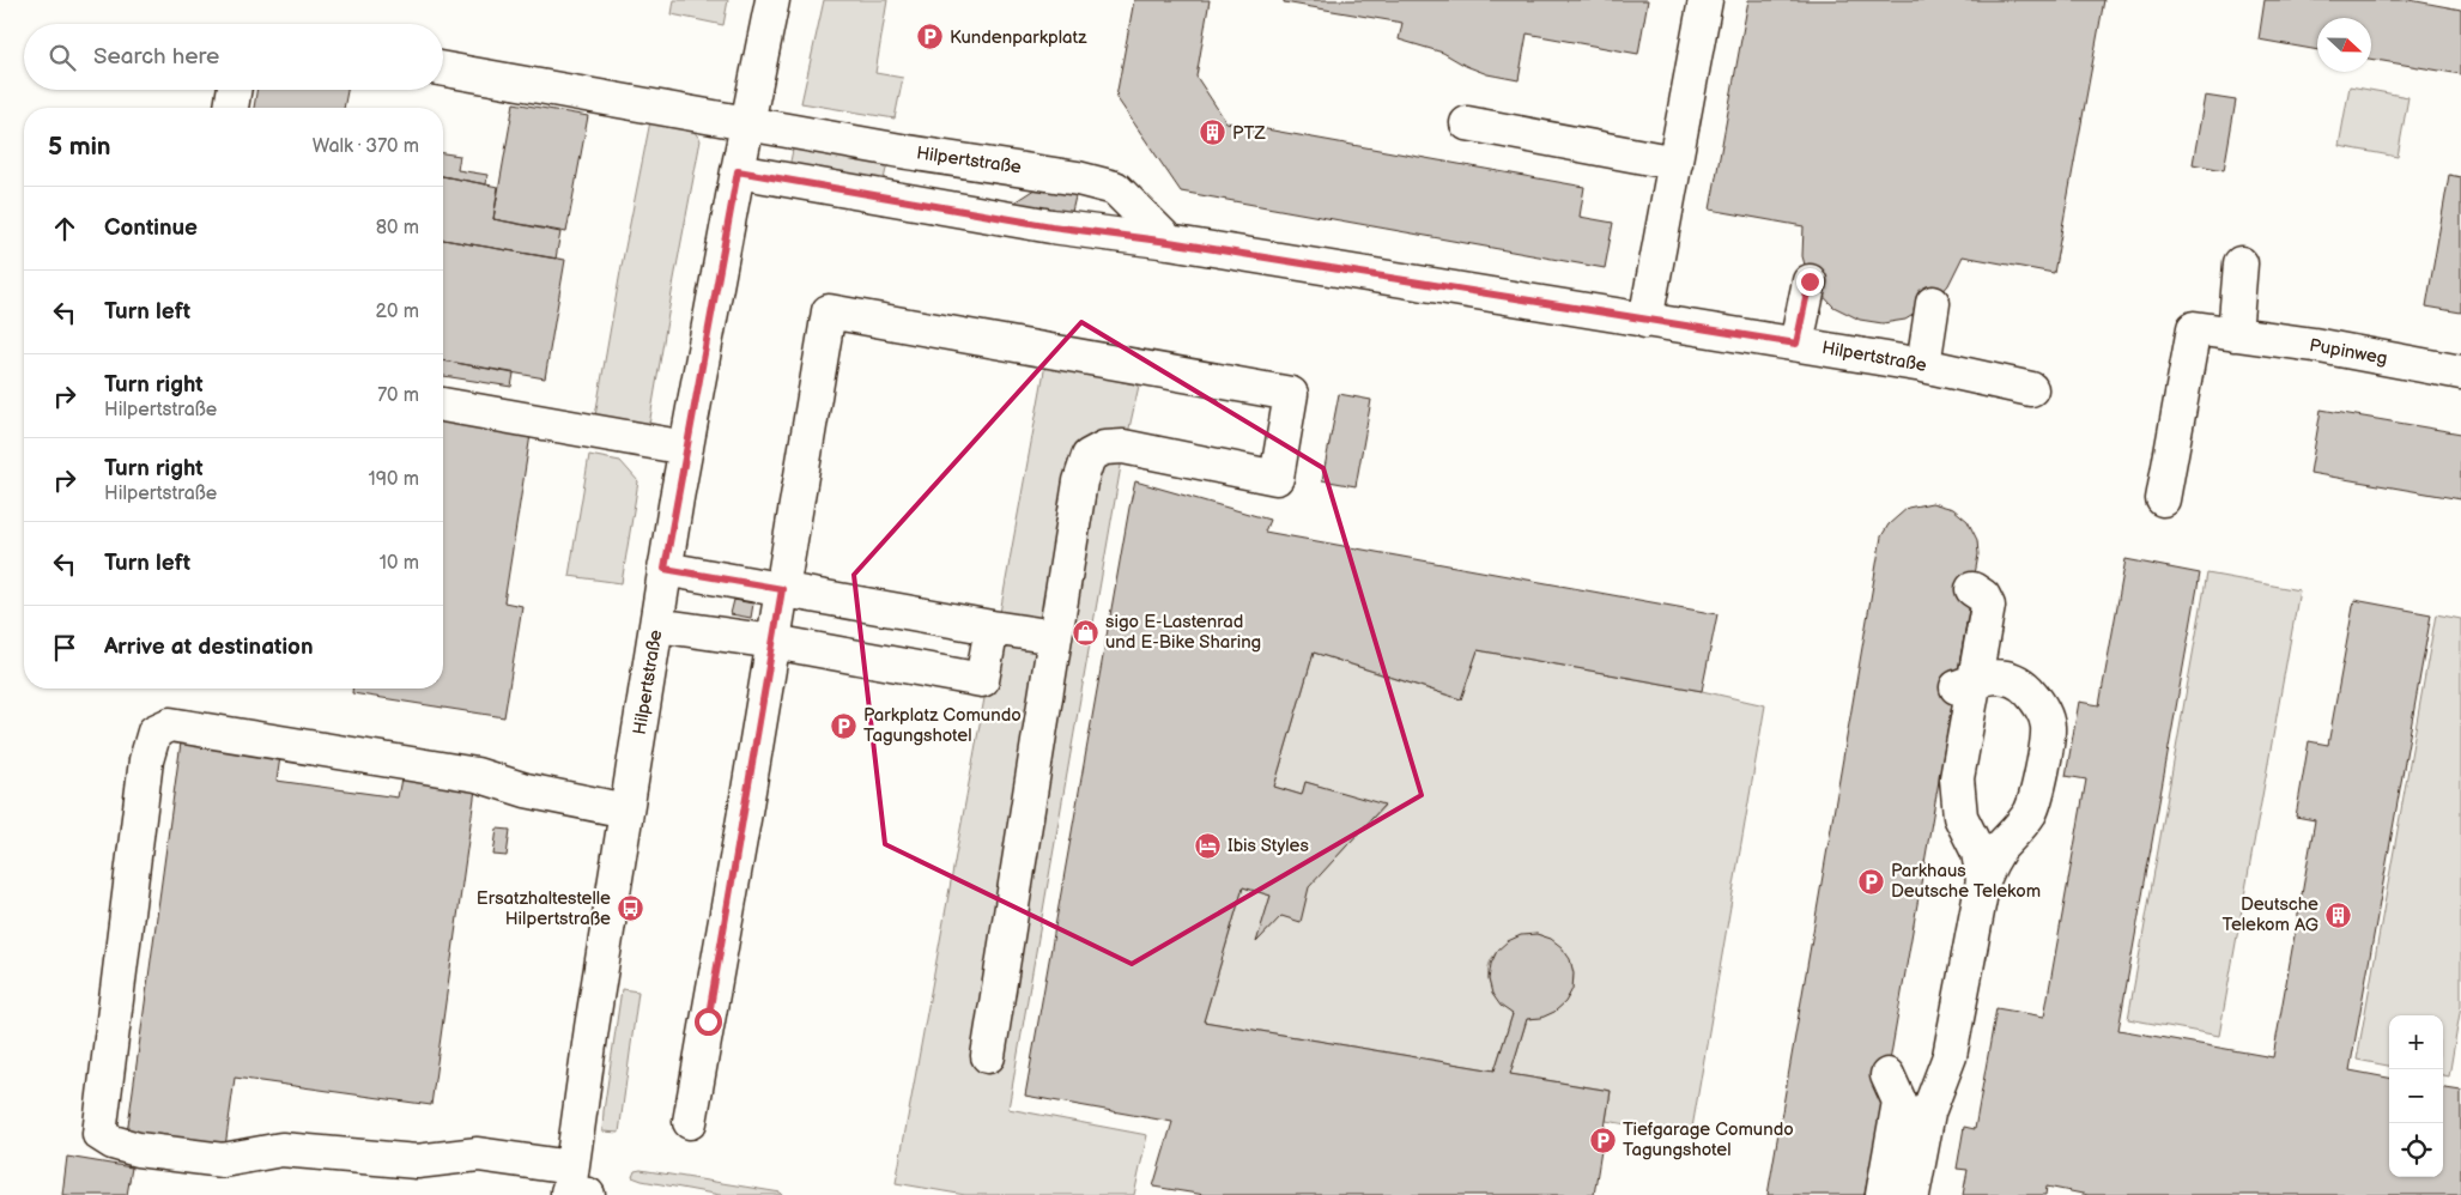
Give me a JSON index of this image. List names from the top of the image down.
{
  "streets": {
    "street": ["Hilpertstraße", "Pupinweg"]
  },
  "places": {
    "parking": [
      "Kundenparkplatz",
      "Parkplatz Comundo Tagungshotel",
      "Parkhaus Deutsche Telekom",
      "Tiefgarage Comundo Tagungshotel"
    ],
    "building": ["PTZ", "Deutsche Telekom AG"],
    "shop": ["sigo E-Lastenrad und E-Bike Sharing"],
    "hotel": ["Ibis Styles"],
    "bus stop": ["Ersatzhaltestelle Hilpertstraße"]
  },
  "north": "right",
  "page": {
    "search": "Search here",
    "heading": ["5 min", "Walk · 370 m"],
    "list": [
      ["Continue", "80 m"],
      ["Turn left", "20 m"],
      ["Turn right", "Hilpertstraße", "70 m"],
      ["Turn right", "Hilpertstraße", "190 m"],
      ["Turn left", "10 m"],
      "Arrive at destination"
    ],
    "map_buttons": ["+", "−"]
  }
}
